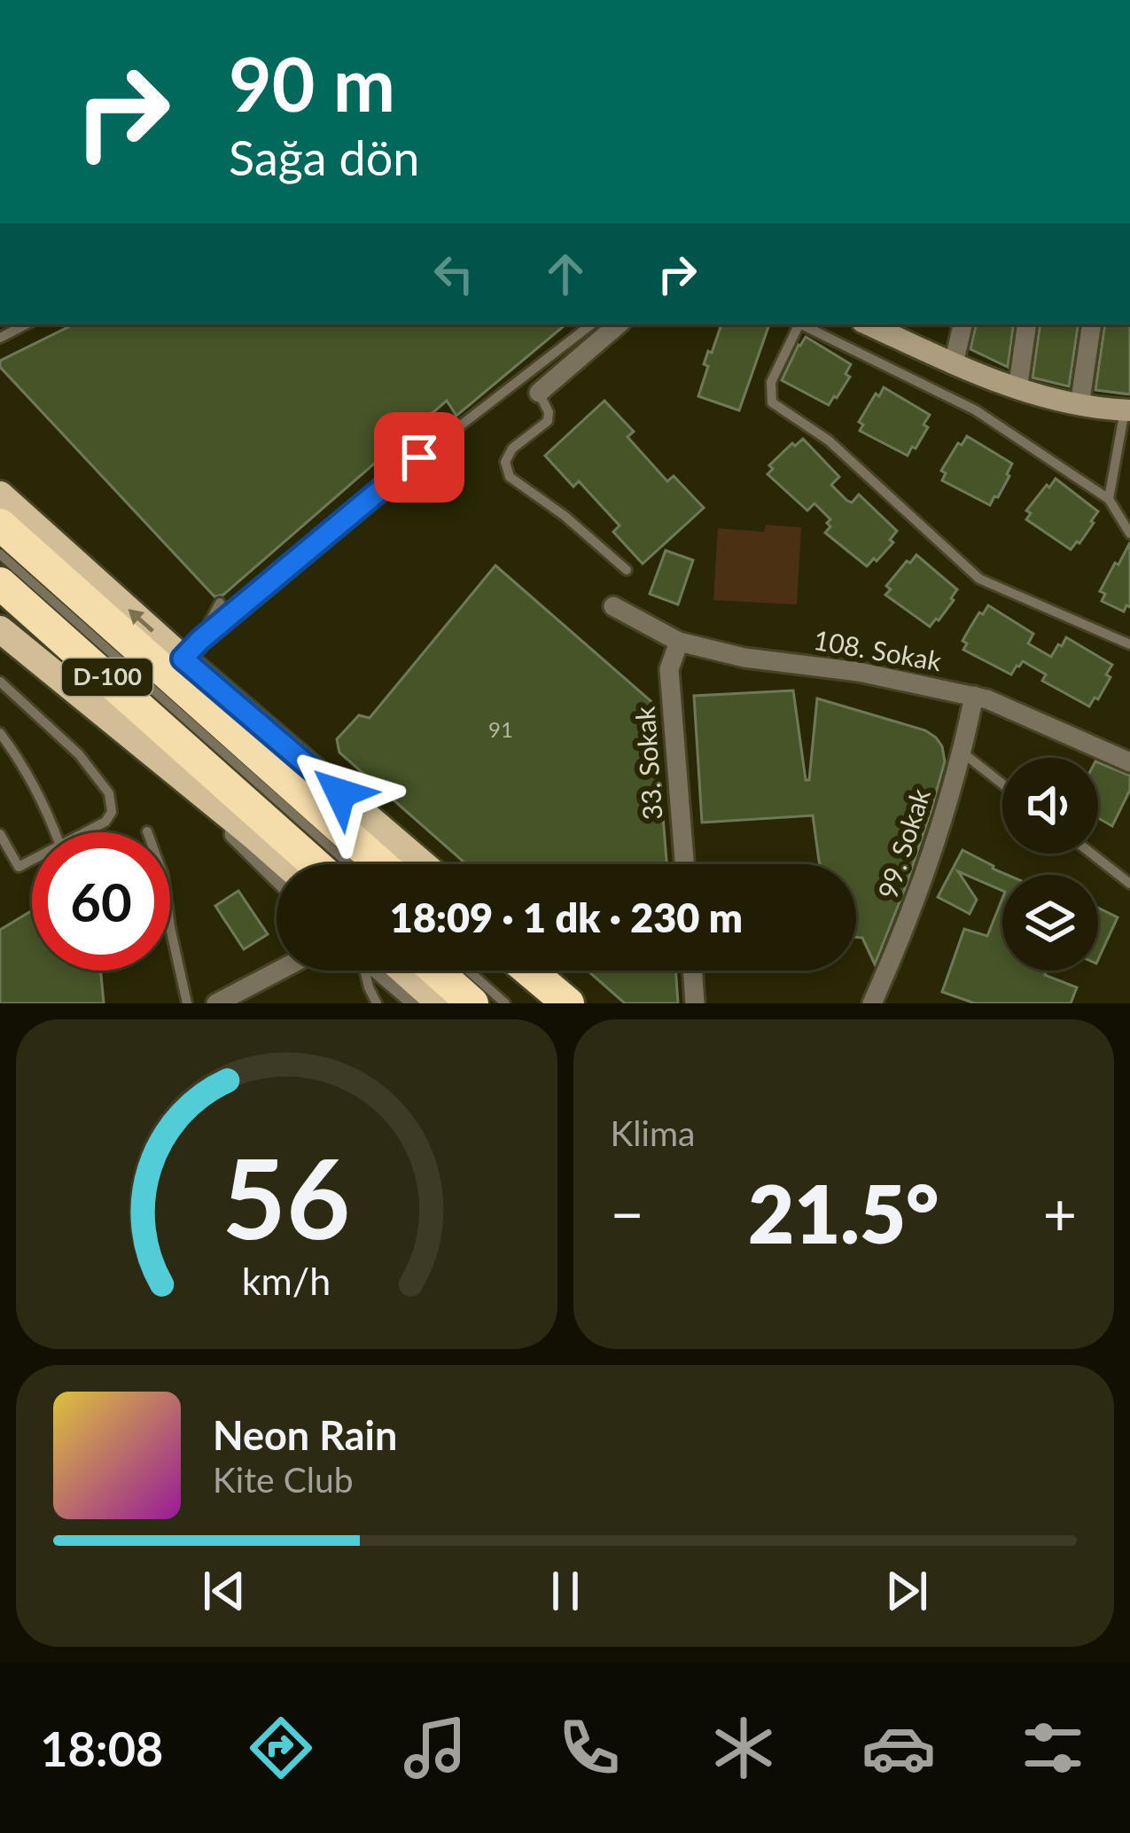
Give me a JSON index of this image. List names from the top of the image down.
{
  "streets": {
    "highway": ["D-100"],
    "street": ["108. Sokak", "33. Sokak", "99. Sokak"]
  },
  "crossings": [
    ["108. Sokak", "33. Sokak"],
    ["108. Sokak", "99. Sokak"]
  ],
  "house_numbers": ["91"],
  "page": {
    "turn": ["90 m", "Sağa dön"],
    "limit": "60",
    "trip": "18:09 · 1 dk · 230 m",
    "tile": "Klima",
    "heat": ["−", "21.5°", "+"],
    "song": ["Neon Rain", "Kite Club"],
    "tabs": "18:08",
    "gauge": ["56", "km/h"]
  }
}
